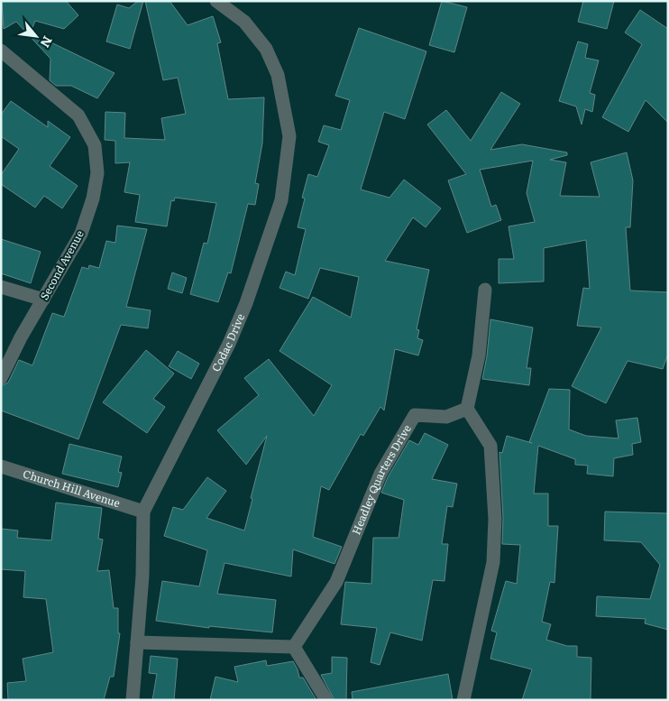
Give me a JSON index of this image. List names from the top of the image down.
{
  "streets": {
    "street": [
      "Second Avenue",
      "Codac Drive",
      "Headley Quarters Drive",
      "Church Hill Avenue"
    ]
  },
  "crossings": [
    ["Codac Drive", "Church Hill Avenue"]
  ],
  "north": "bottom right"
}
